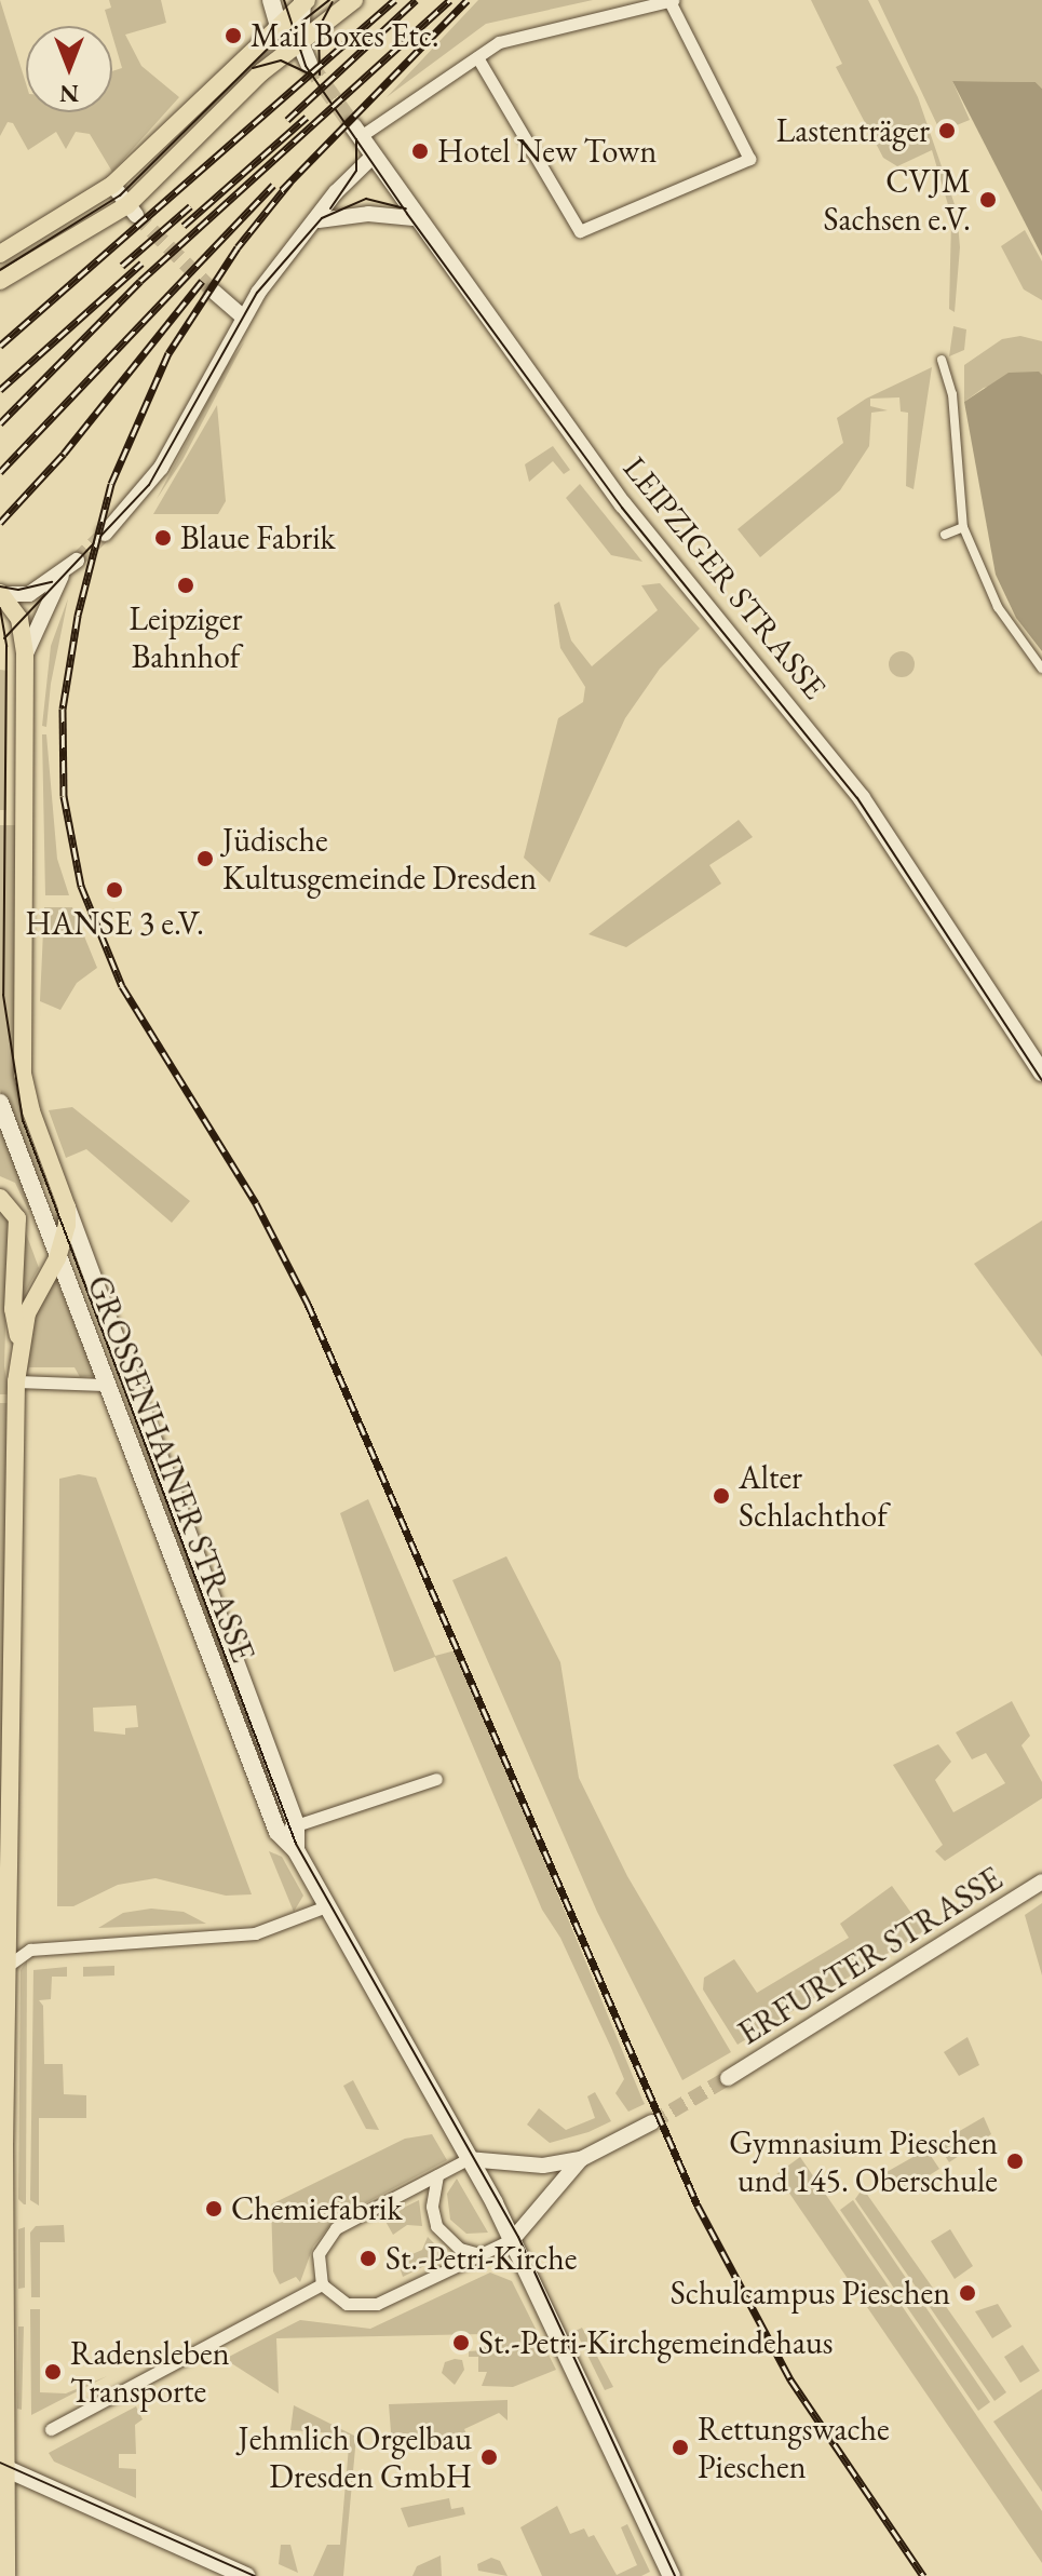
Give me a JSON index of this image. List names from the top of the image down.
{
  "streets": {
    "main road": ["LEIPZIGER STRASSE", "GROSSENHAINER STRASSE"],
    "street": ["ERFURTER STRASSE"]
  },
  "places": [
    "Mail Boxes Etc.",
    "Lastenträger",
    "Hotel New Town",
    "CVJM Sachsen e.V.",
    "Blaue Fabrik",
    "Leipziger Bahnhof",
    "Jüdische Kultusgemeinde Dresden",
    "HANSE 3 e.V.",
    "Alter Schlachthof",
    "Gymnasium Pieschen und 145. Oberschule",
    "Chemiefabrik",
    "St.-Petri-Kirche",
    "Schulcampus Pieschen",
    "St.-Petri-Kirchgemeindehaus",
    "Radensleben Transporte",
    "Rettungswache Pieschen",
    "Jehmlich Orgelbau Dresden GmbH"
  ],
  "north": "bottom"
}
